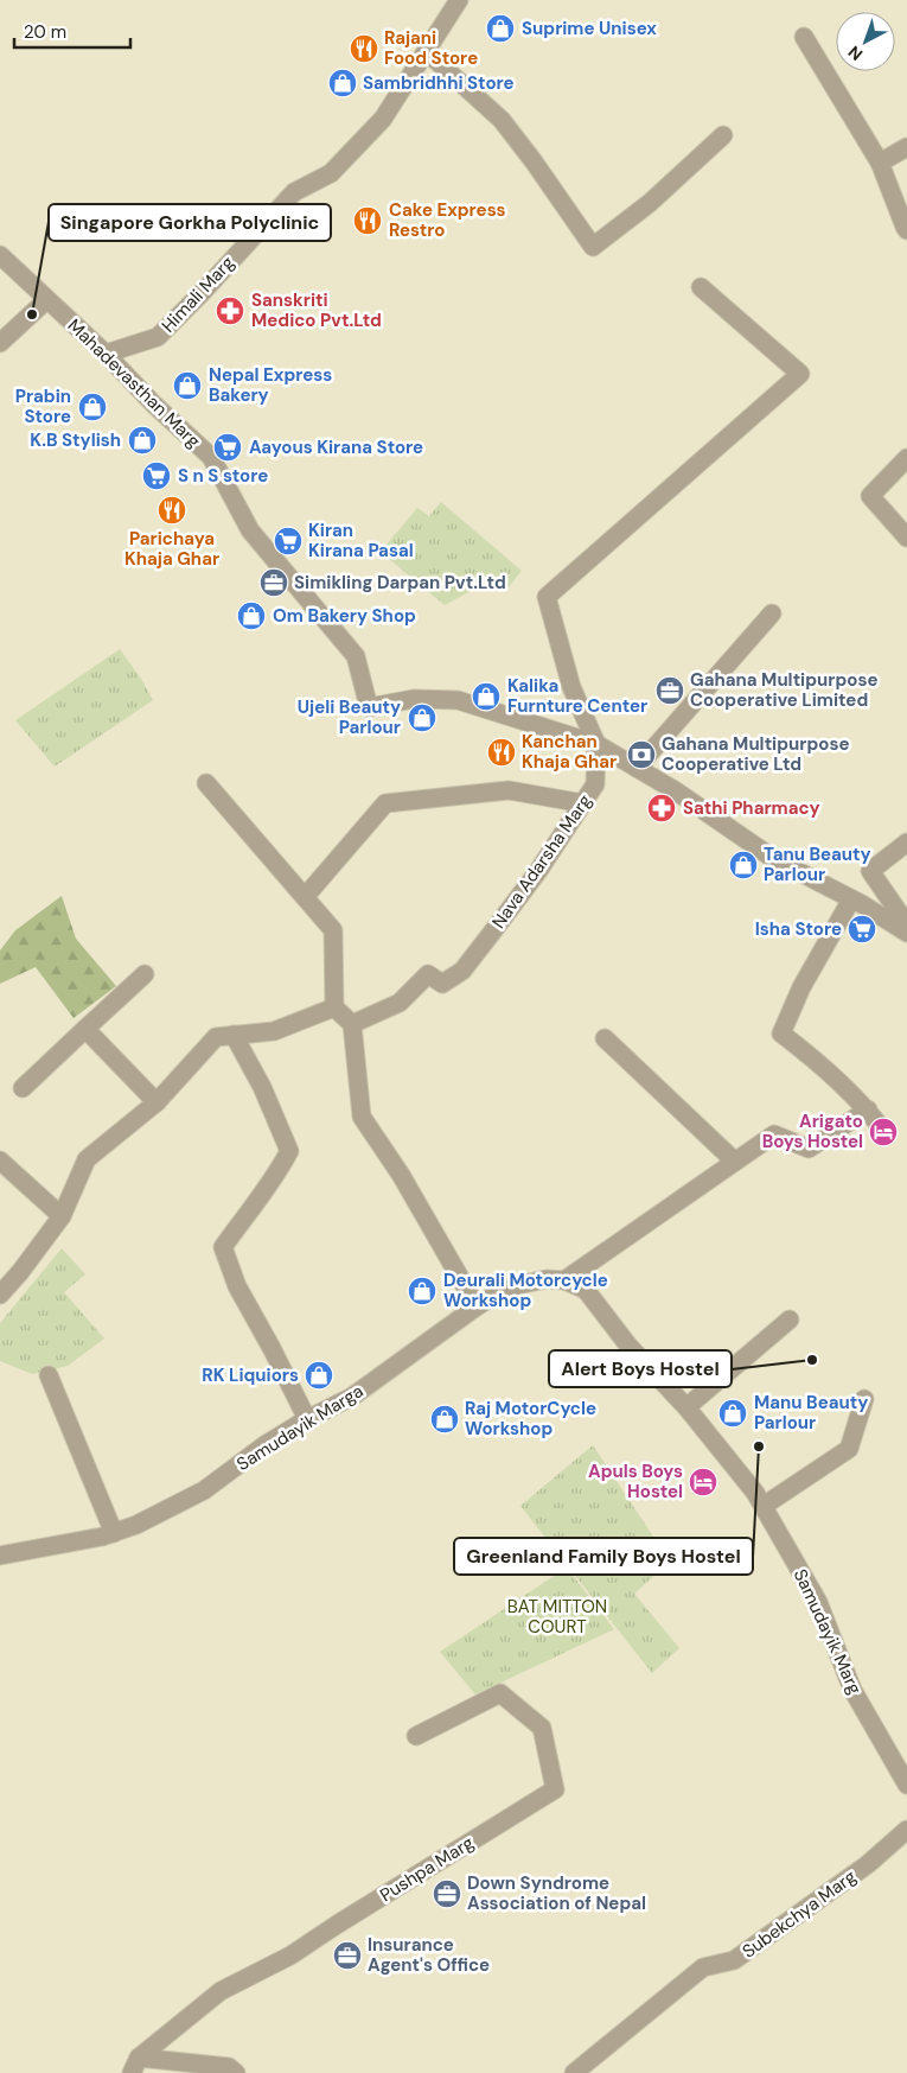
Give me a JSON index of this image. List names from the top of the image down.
{
  "streets": {
    "street": [
      "Himali Marg",
      "Mahadevasthan Marg",
      "Nava Adarsha Marg",
      "Samudayik Marga",
      "Samudayik Marg",
      "Pushpa Marg",
      "Subekchya Marg"
    ]
  },
  "crossings": [
    ["Himali Marg", "Mahadevasthan Marg"],
    ["Mahadevasthan Marg", "Nava Adarsha Marg"],
    ["Samudayik Marga", "Samudayik Marg"]
  ],
  "parks": ["BAT MITTON COURT"],
  "places": {
    "shop": [
      "Suprime Unisex",
      "Sambridhhi Store",
      "Nepal Express Bakery",
      "Prabin Store",
      "K.B Stylish",
      "Om Bakery Shop",
      "Kalika Furnture Center",
      "Ujeli Beauty Parlour",
      "Tanu Beauty Parlour",
      "Deurali Motorcycle Workshop",
      "RK Liquiors",
      "Manu Beauty Parlour",
      "Raj MotorCycle Workshop"
    ],
    "restaurant": [
      "Rajani Food Store",
      "Cake Express Restro",
      "Parichaya Khaja Ghar",
      "Kanchan Khaja Ghar"
    ],
    "pharmacy": ["Sanskriti Medico Pvt.Ltd", "Sathi Pharmacy"],
    "other": ["Singapore Gorkha Polyclinic", "Alert Boys Hostel", "Greenland Family Boys Hostel"],
    "supermarket": [
      "Aayous Kirana Store",
      "S n S store",
      "Kiran Kirana Pasal",
      "Isha Store"
    ],
    "office": [
      "Simikling Darpan Pvt.Ltd",
      "Gahana Multipurpose Cooperative Limited",
      "Down Syndrome Association of Nepal",
      "Insurance Agent's Office"
    ],
    "bank": ["Gahana Multipurpose Cooperative Ltd"],
    "hotel": ["Arigato Boys Hostel", "Apuls Boys Hostel"]
  },
  "scale_bar": "20 m",
  "north": "bottom left"
}
